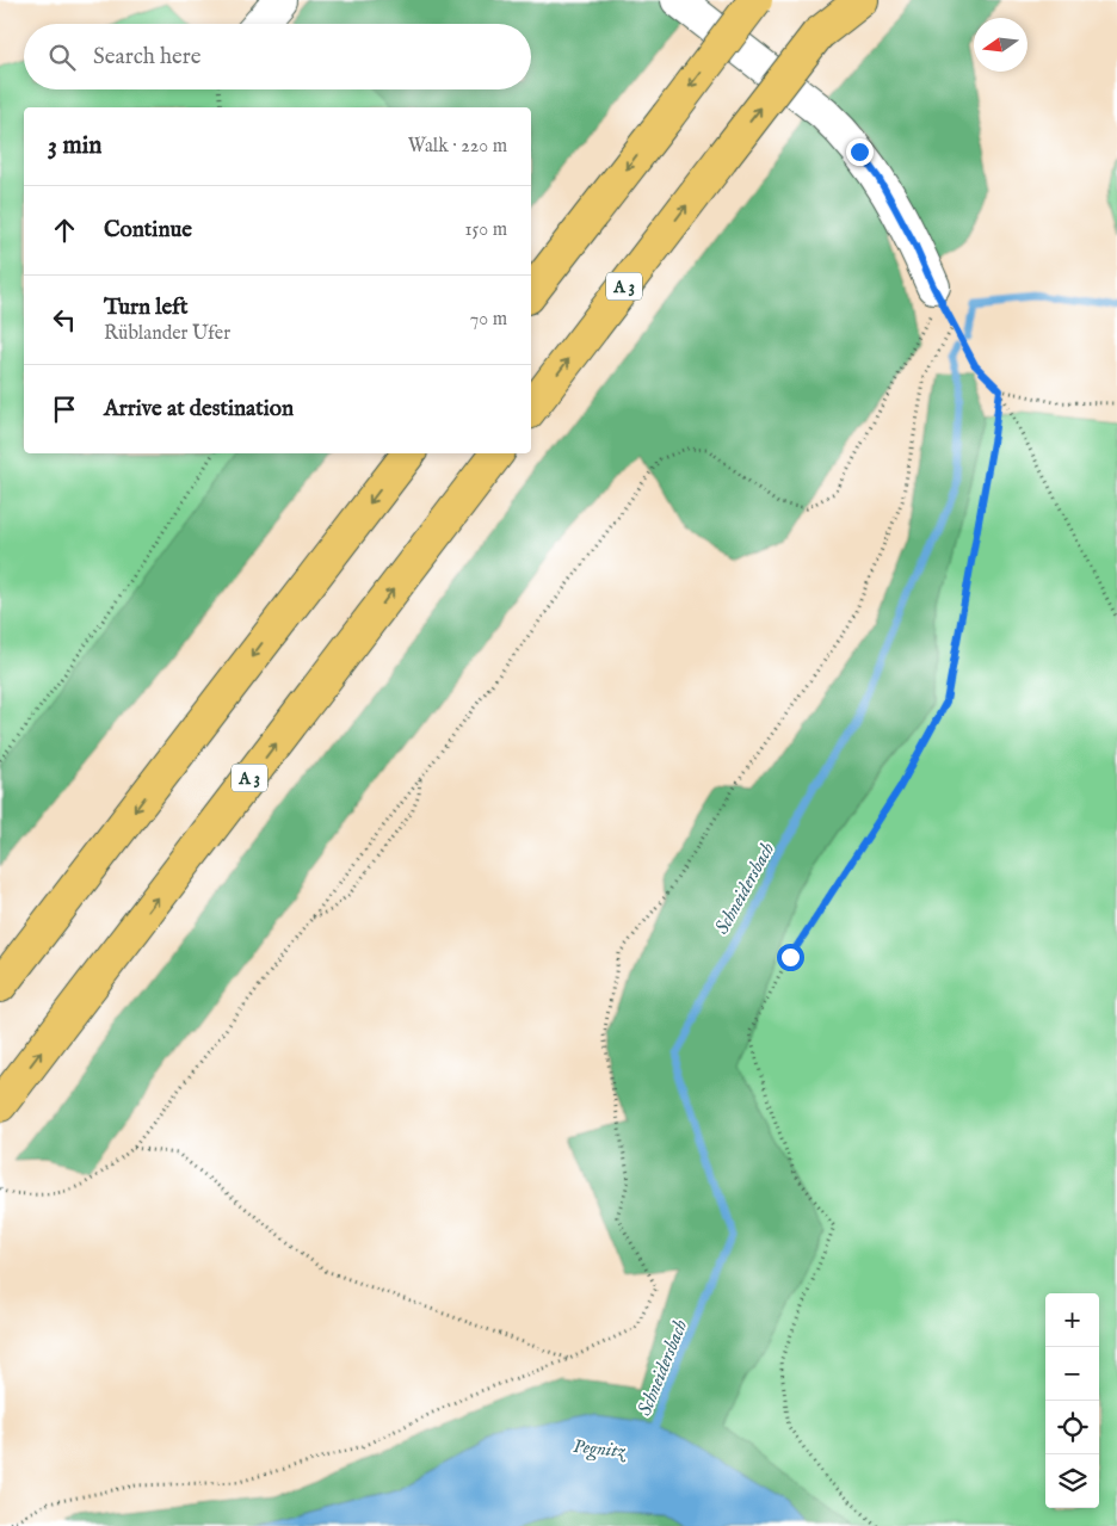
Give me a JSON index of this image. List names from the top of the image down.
{
  "streets": {
    "highway": ["A 3"]
  },
  "water": ["Schneidersbach", "Pegnitz"],
  "north": "left",
  "page": {
    "search": "Search here",
    "heading": ["3 min", "Walk · 220 m"],
    "list": [
      ["Continue", "150 m"],
      ["Turn left", "Rüblander Ufer", "70 m"],
      "Arrive at destination"
    ],
    "map_buttons": ["+", "−"]
  }
}
